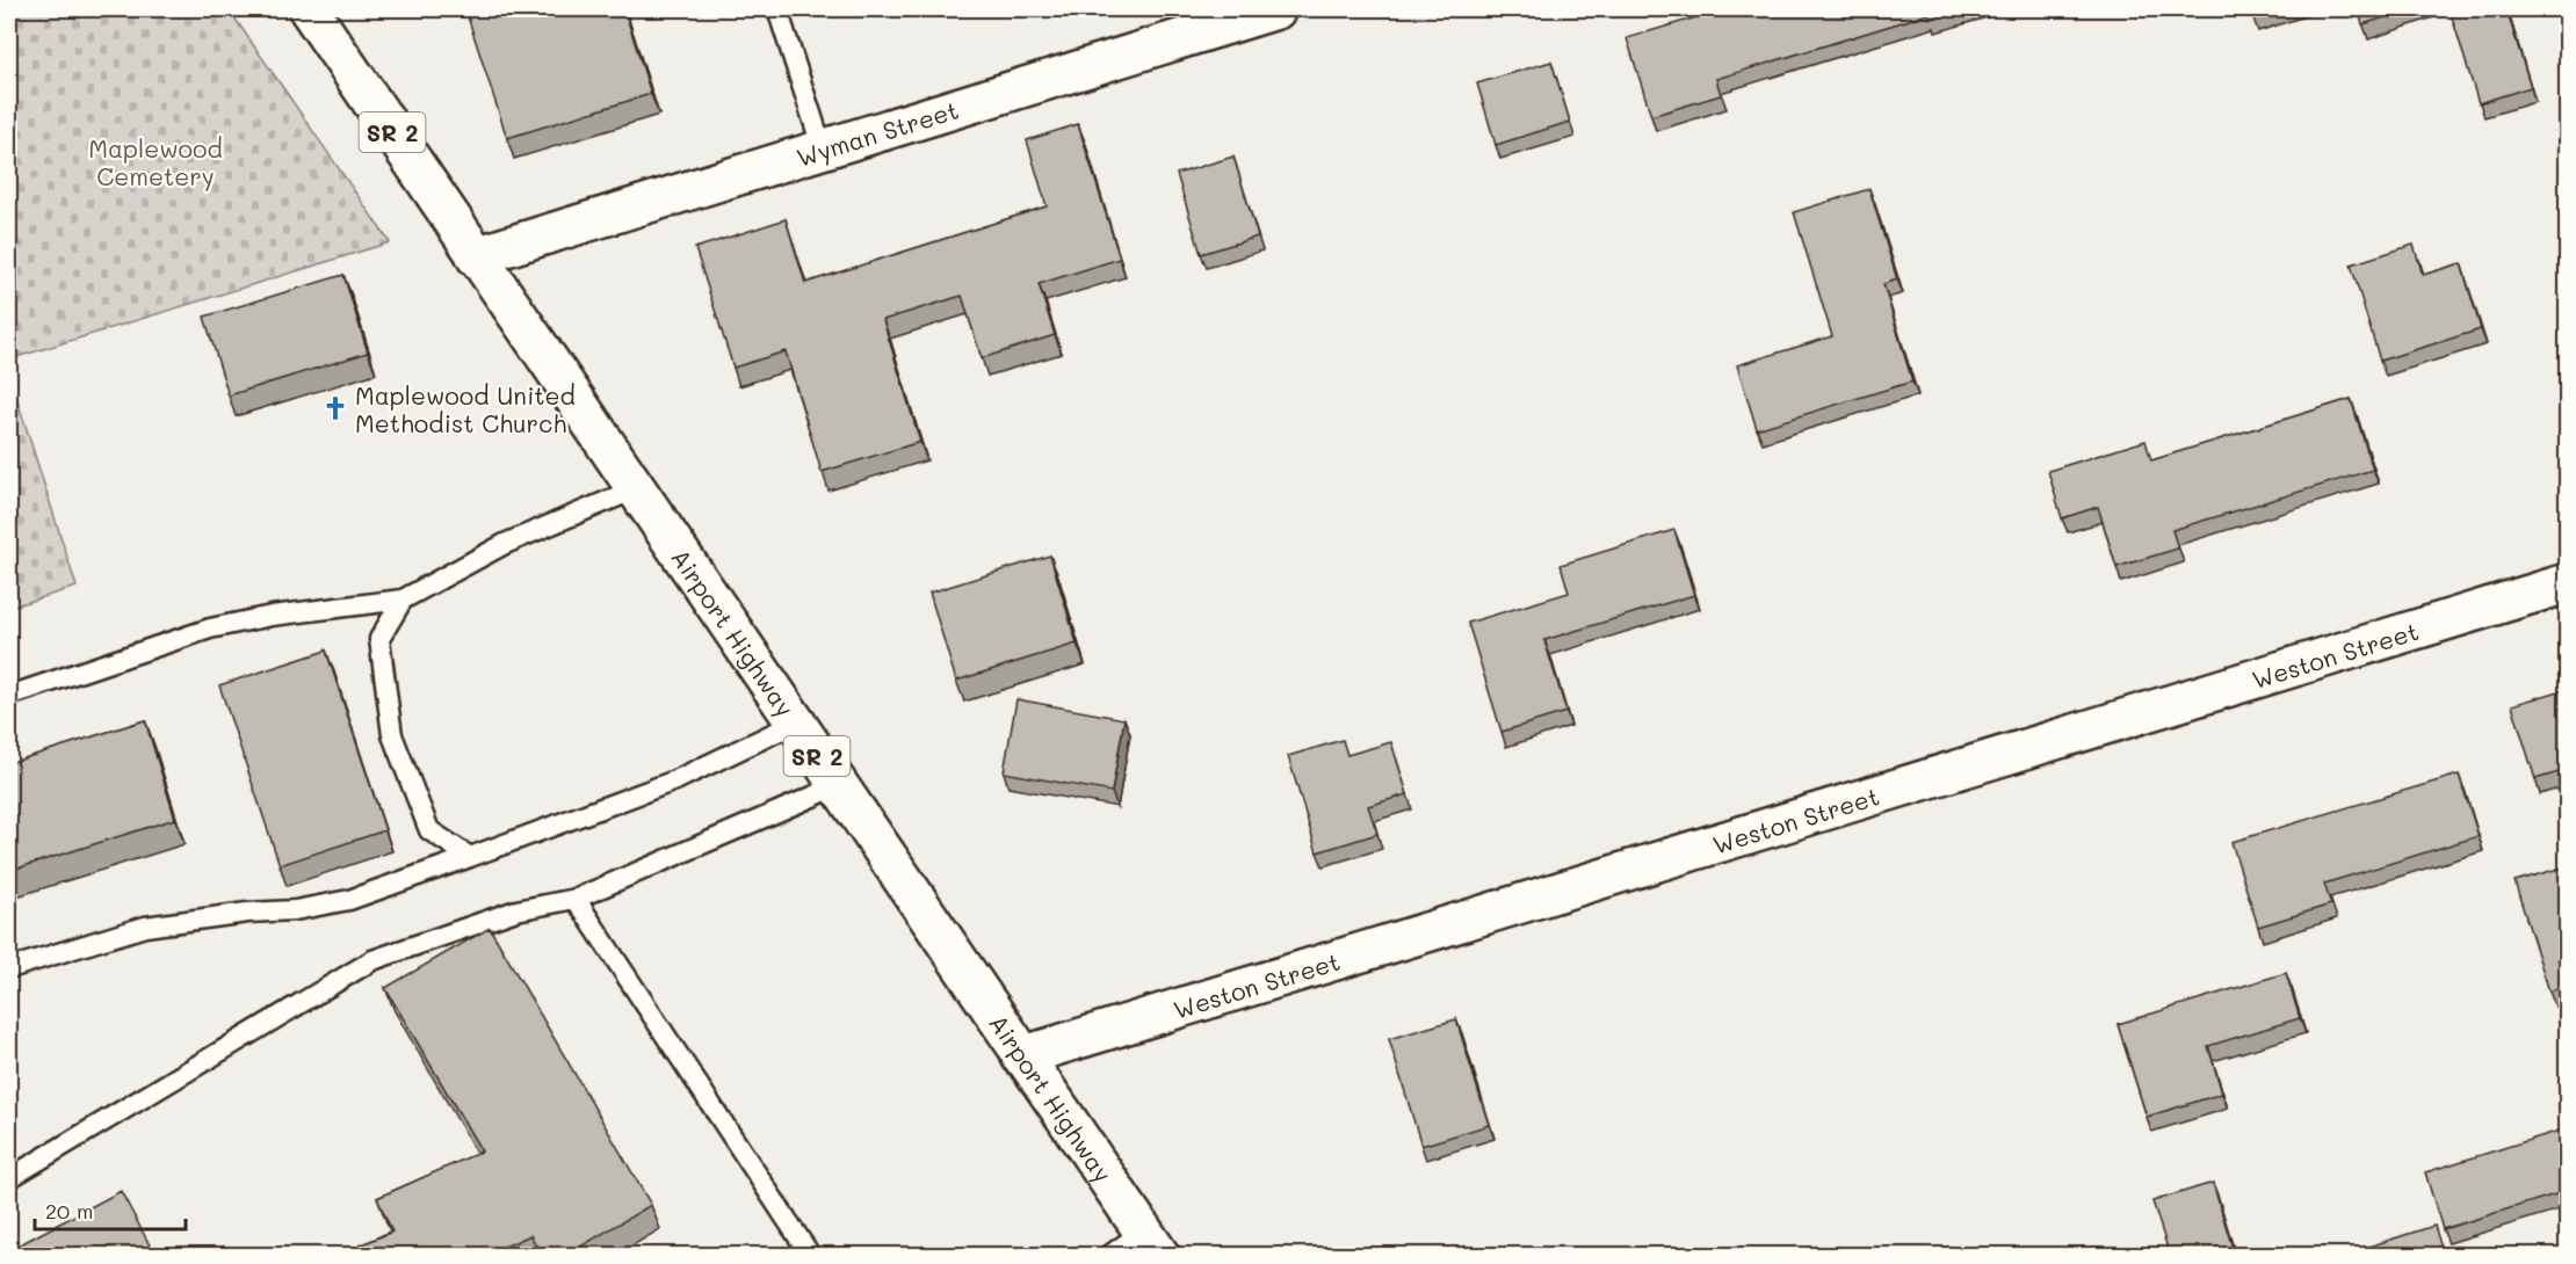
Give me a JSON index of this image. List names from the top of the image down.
{
  "streets": {
    "street": [
      "SR 2",
      "Wyman Street",
      "Airport Highway",
      "Weston Street"
    ]
  },
  "crossings": [
    ["Wyman Street", "Airport Highway"],
    ["Airport Highway", "Weston Street"]
  ],
  "parks": ["Maplewood Cemetery"],
  "places": {
    "church": ["Maplewood United Methodist Church"]
  },
  "scale_bar": "20 m"
}
